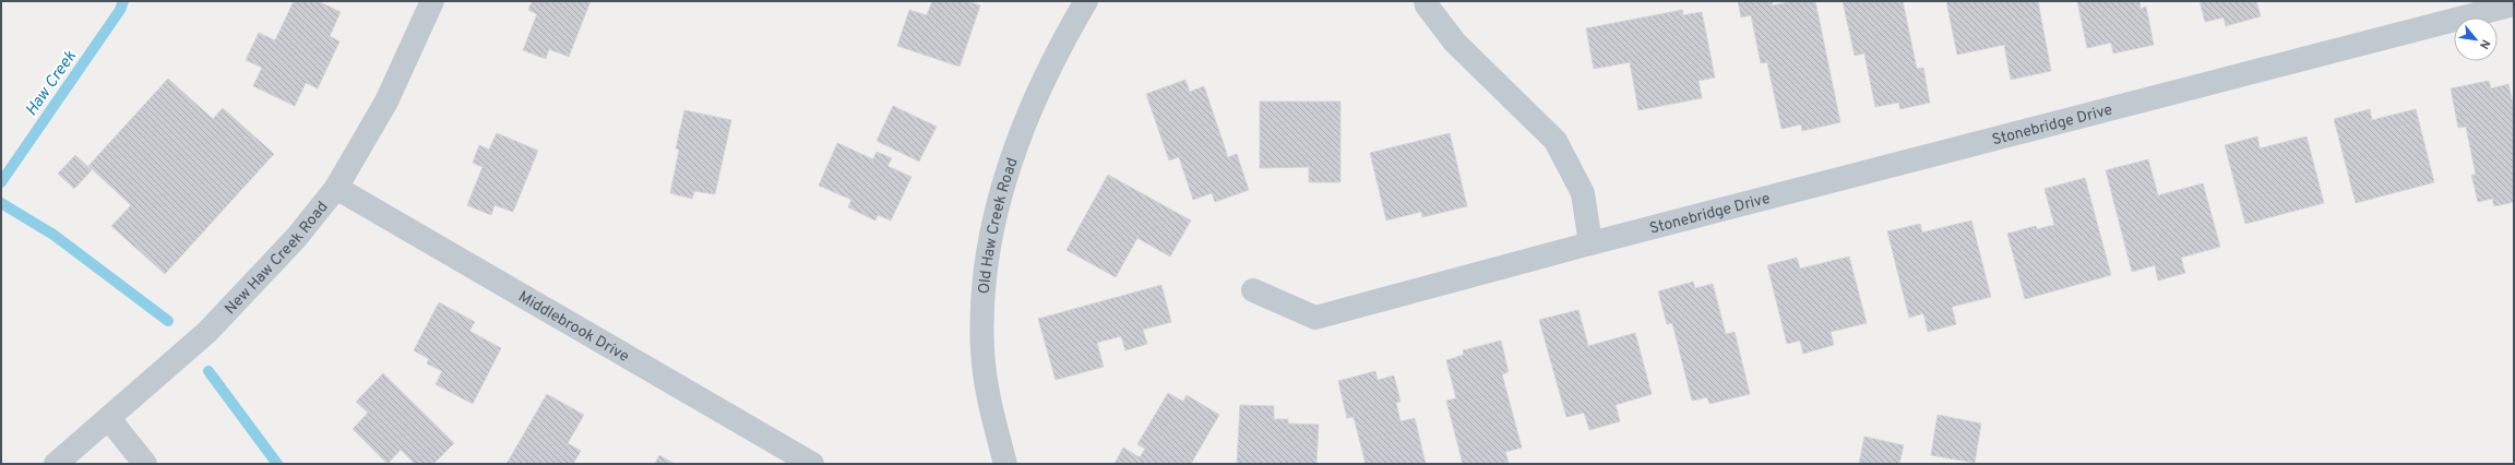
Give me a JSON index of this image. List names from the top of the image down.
{
  "streets": {
    "street": [
      "Stonebridge Drive",
      "Old Haw Creek Road",
      "New Haw Creek Road",
      "Middlebrook Drive"
    ]
  },
  "crossings": [
    ["New Haw Creek Road", "Middlebrook Drive"]
  ],
  "water": ["Haw Creek"],
  "north": "bottom right"
}
